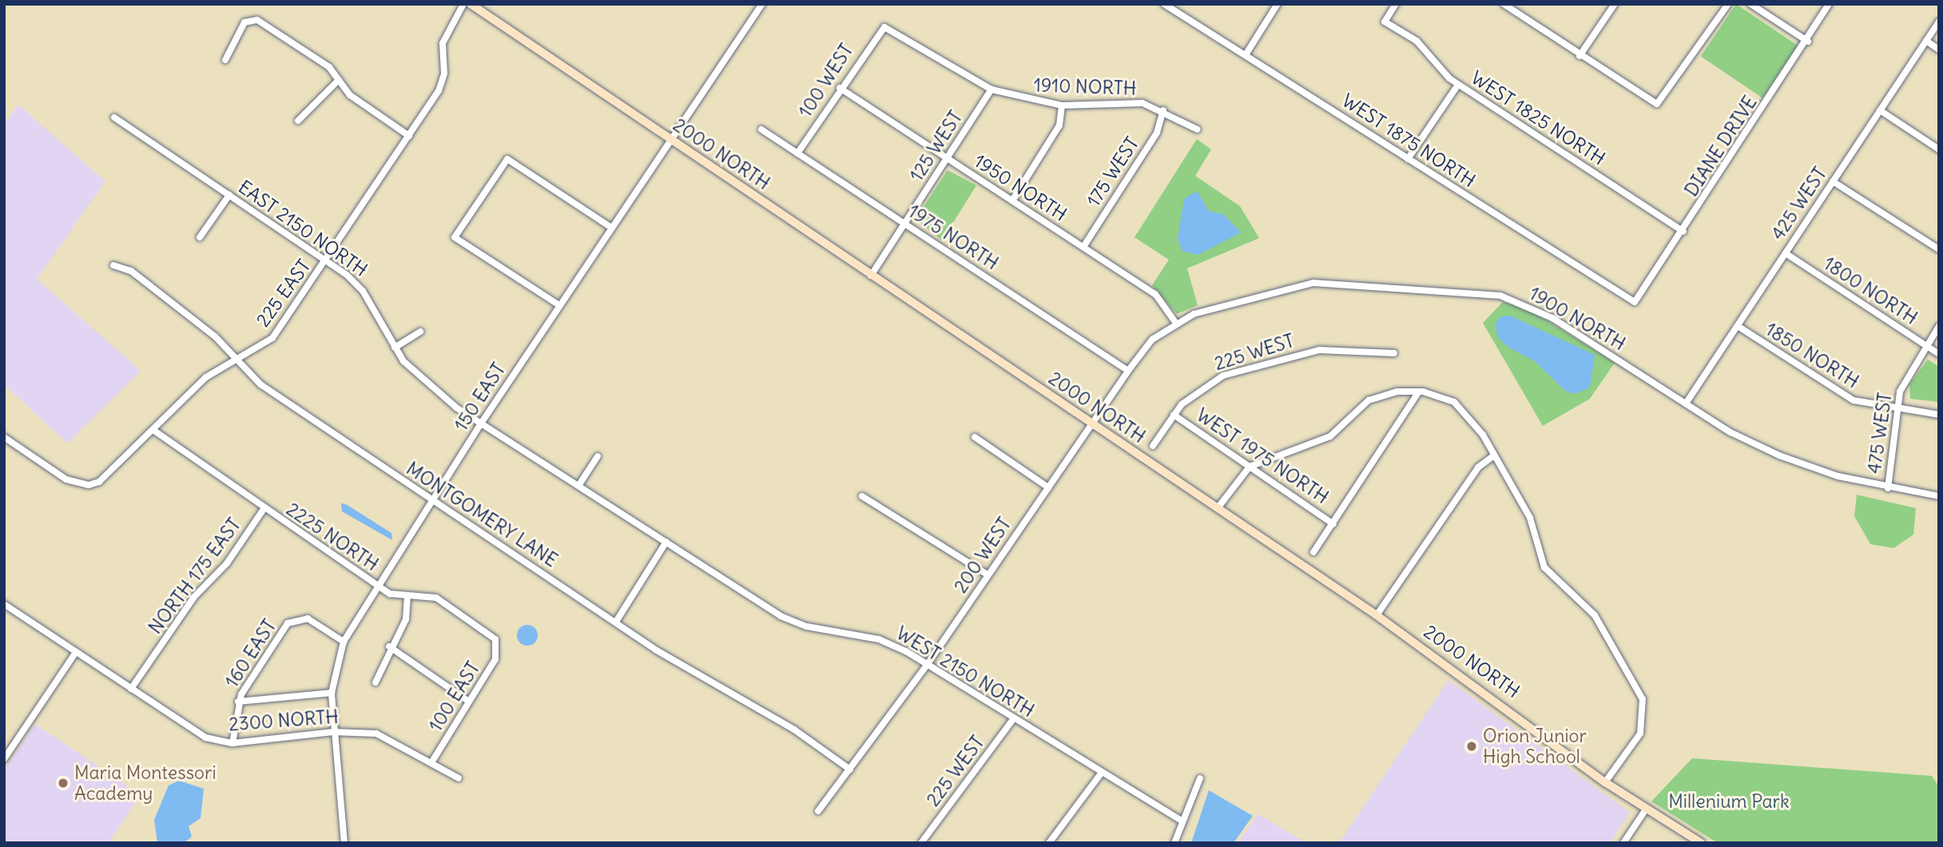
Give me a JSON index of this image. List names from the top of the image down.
{
  "streets": {
    "street": [
      "100 WEST",
      "1910 NORTH",
      "WEST 1825 NORTH",
      "WEST 1875 NORTH",
      "125 WEST",
      "DIANE DRIVE",
      "2000 NORTH",
      "175 WEST",
      "1950 NORTH",
      "425 WEST",
      "EAST 2150 NORTH",
      "1975 NORTH",
      "1800 NORTH",
      "225 EAST",
      "1900 NORTH",
      "225 WEST",
      "1850 NORTH",
      "150 EAST",
      "475 WEST",
      "WEST 1975 NORTH",
      "MONTGOMERY LANE",
      "2225 NORTH",
      "200 WEST",
      "NORTH 175 EAST",
      "160 EAST",
      "WEST 2150 NORTH",
      "100 EAST",
      "2300 NORTH"
    ]
  },
  "crossings": [
    ["100 WEST", "1910 NORTH"],
    ["100 WEST", "1950 NORTH"],
    ["100 WEST", "1975 NORTH"],
    ["1910 NORTH", "125 WEST"],
    ["1910 NORTH", "175 WEST"],
    ["WEST 1825 NORTH", "DIANE DRIVE"],
    ["WEST 1875 NORTH", "DIANE DRIVE"],
    ["125 WEST", "2000 NORTH"],
    ["125 WEST", "1950 NORTH"],
    ["125 WEST", "1975 NORTH"],
    ["2000 NORTH", "150 EAST"],
    ["2000 NORTH", "200 WEST"],
    ["175 WEST", "1950 NORTH"],
    ["1950 NORTH", "1900 NORTH"],
    ["1950 NORTH", "200 WEST"],
    ["425 WEST", "1800 NORTH"],
    ["425 WEST", "1900 NORTH"],
    ["425 WEST", "1850 NORTH"],
    ["EAST 2150 NORTH", "225 EAST"],
    ["EAST 2150 NORTH", "150 EAST"],
    ["EAST 2150 NORTH", "WEST 2150 NORTH"],
    ["1975 NORTH", "200 WEST"],
    ["1800 NORTH", "475 WEST"],
    ["225 EAST", "MONTGOMERY LANE"],
    ["225 EAST", "2225 NORTH"],
    ["1900 NORTH", "475 WEST"],
    ["1900 NORTH", "200 WEST"],
    ["225 WEST", "WEST 1975 NORTH"],
    ["225 WEST", "WEST 2150 NORTH"],
    ["1850 NORTH", "475 WEST"],
    ["150 EAST", "MONTGOMERY LANE"],
    ["150 EAST", "2225 NORTH"],
    ["150 EAST", "160 EAST"],
    ["150 EAST", "2300 NORTH"],
    ["MONTGOMERY LANE", "200 WEST"],
    ["2225 NORTH", "NORTH 175 EAST"],
    ["2225 NORTH", "100 EAST"],
    ["200 WEST", "WEST 2150 NORTH"],
    ["NORTH 175 EAST", "2300 NORTH"],
    ["160 EAST", "2300 NORTH"],
    ["100 EAST", "2300 NORTH"]
  ],
  "parks": ["Millenium Park"],
  "places": ["Orion Junior High School", "Maria Montessori Academy"]
}
